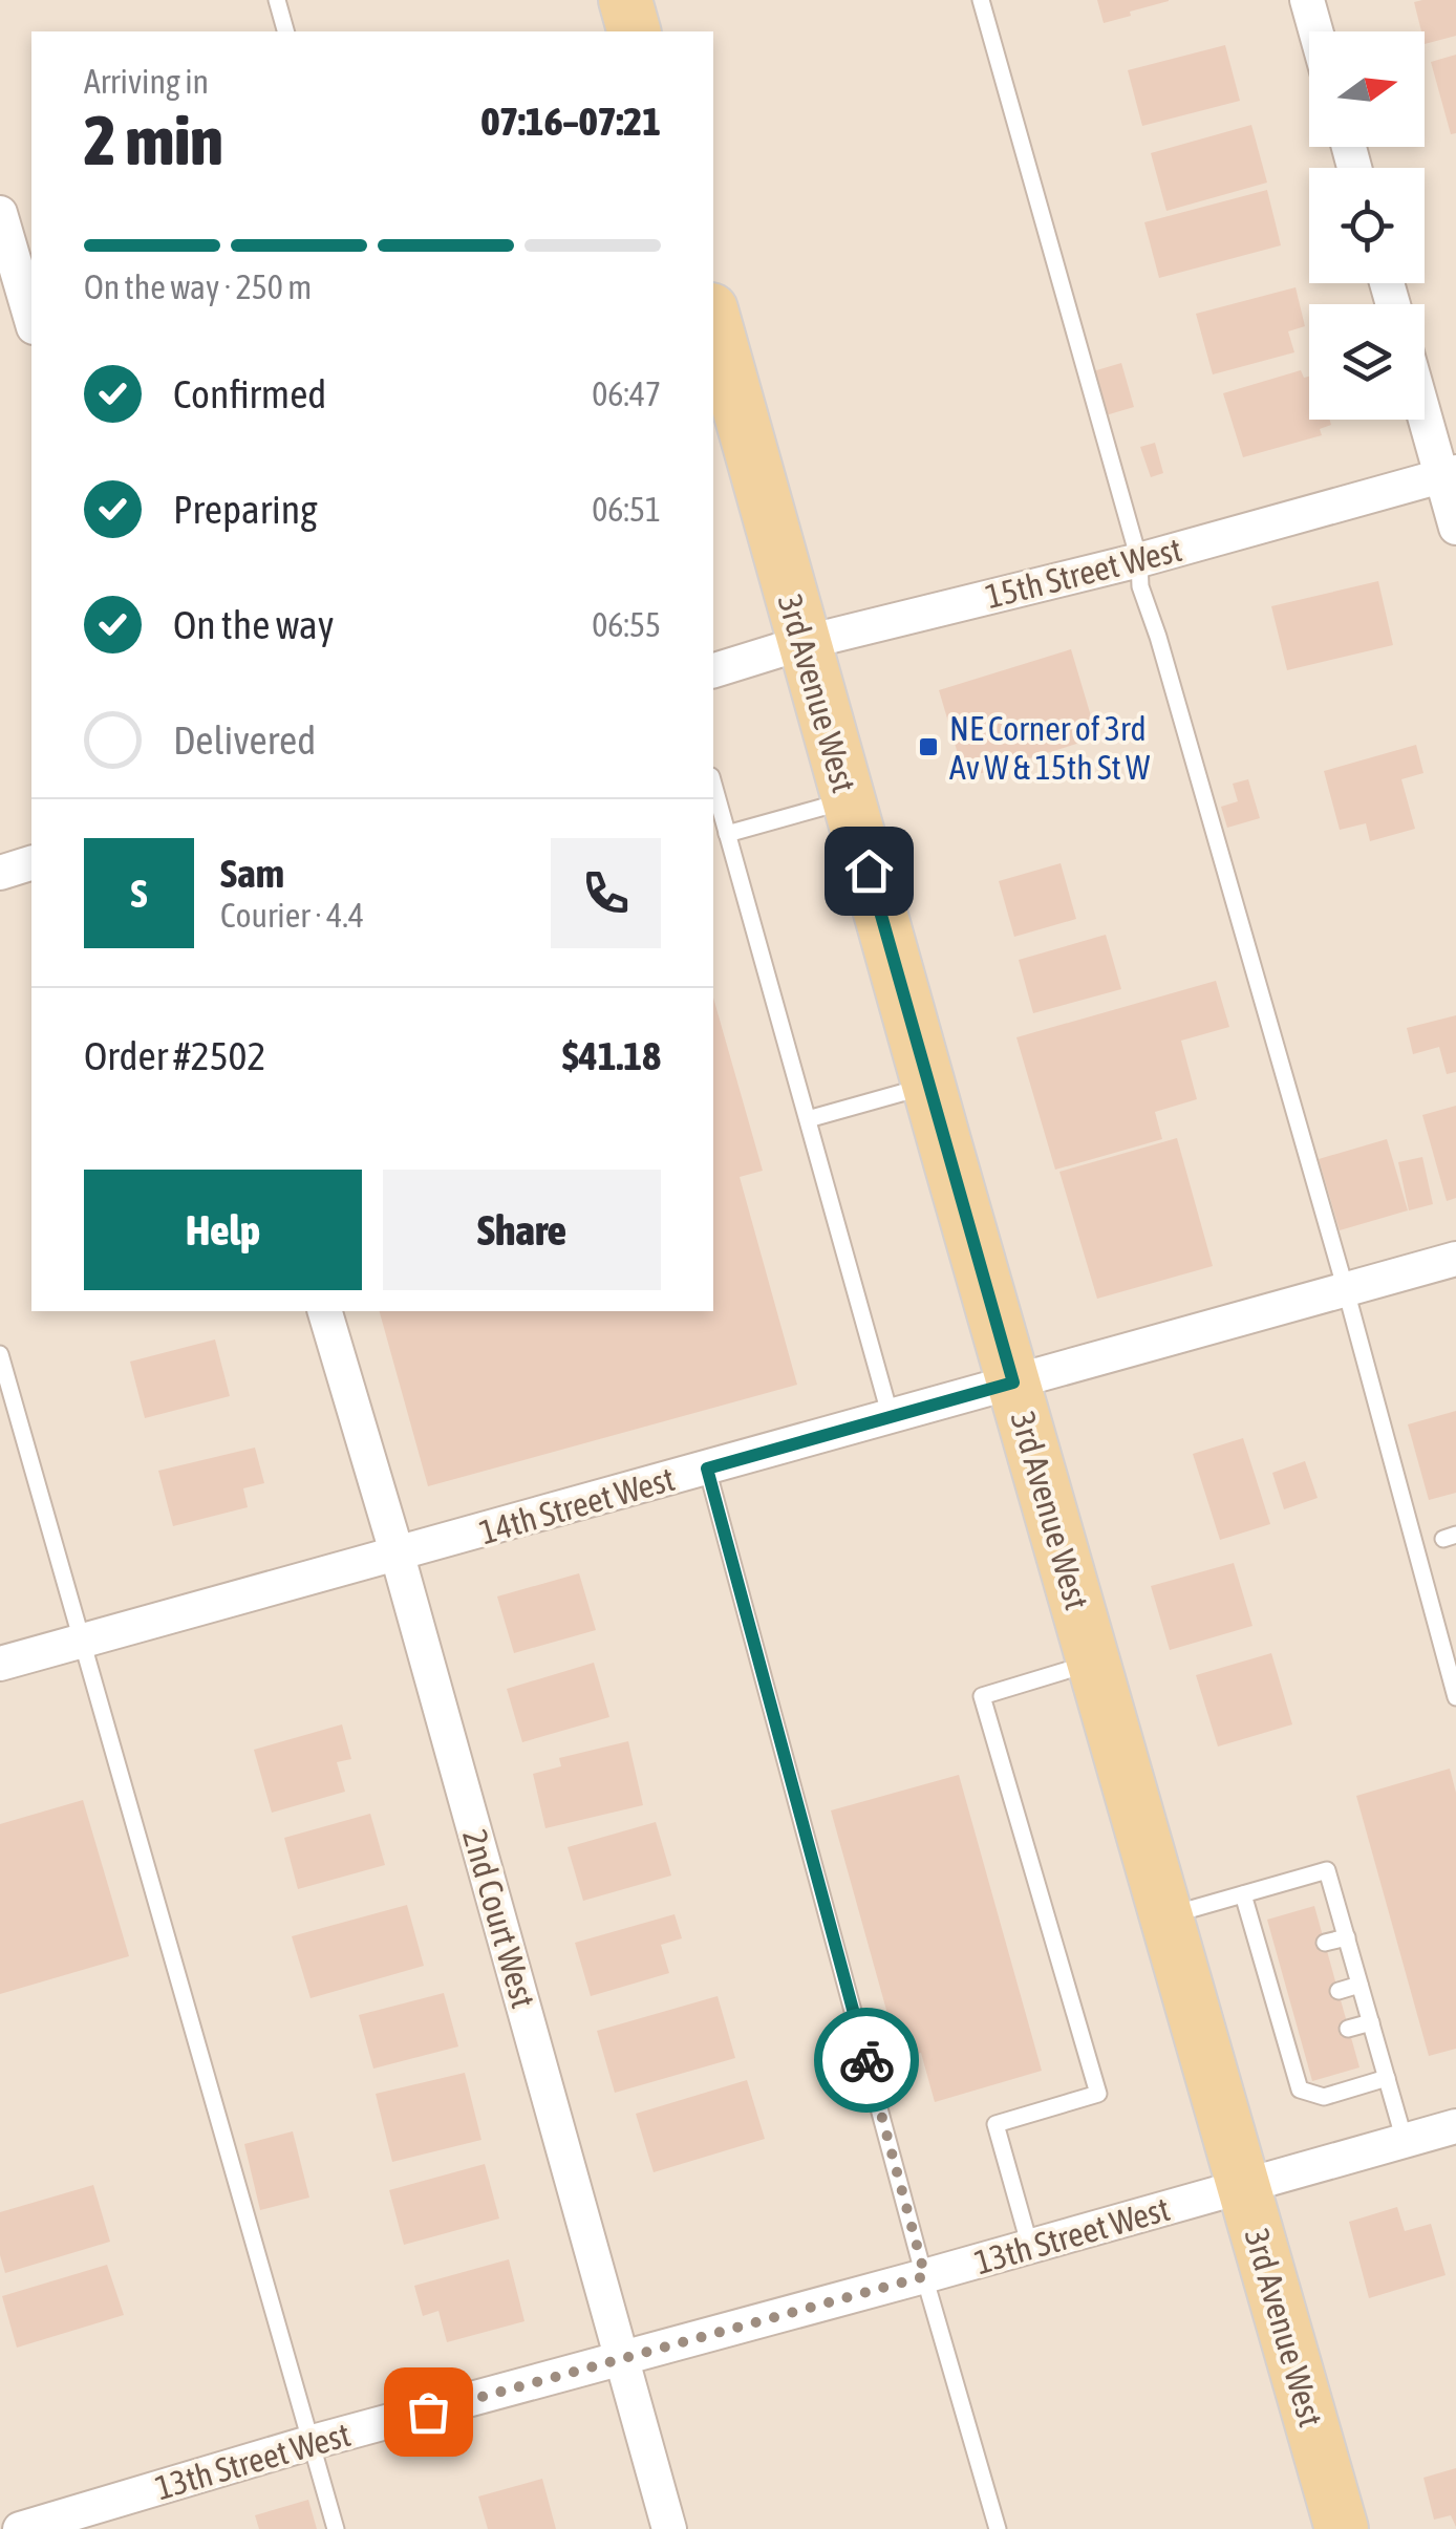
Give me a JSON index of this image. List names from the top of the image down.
{
  "streets": {
    "main road": ["3rd Avenue West"],
    "street": [
      "15th Street West",
      "14th Street West",
      "2nd Court West",
      "13th Street West"
    ]
  },
  "crossings": [
    ["15th Street West", "3rd Avenue West"],
    ["3rd Avenue West", "14th Street West"],
    ["3rd Avenue West", "13th Street West"],
    ["14th Street West", "2nd Court West"],
    ["2nd Court West", "13th Street West"]
  ],
  "places": {
    "transit": ["NE Corner of 3rd Av W & 15th St W"]
  },
  "north": "right",
  "page": {
    "heading": ["2 min", "Arriving in", "07:16–07:21"],
    "panel": [
      "Sam",
      "Courier · 4.4",
      "Order #2502",
      "$41.18"
    ],
    "bar": "On the way · 250 m",
    "list": [
      ["Confirmed", "06:47"],
      ["Preparing", "06:51"],
      ["On the way", "06:55"],
      "Delivered"
    ],
    "round": "S",
    "buttons": ["Help", "Share"]
  }
}
